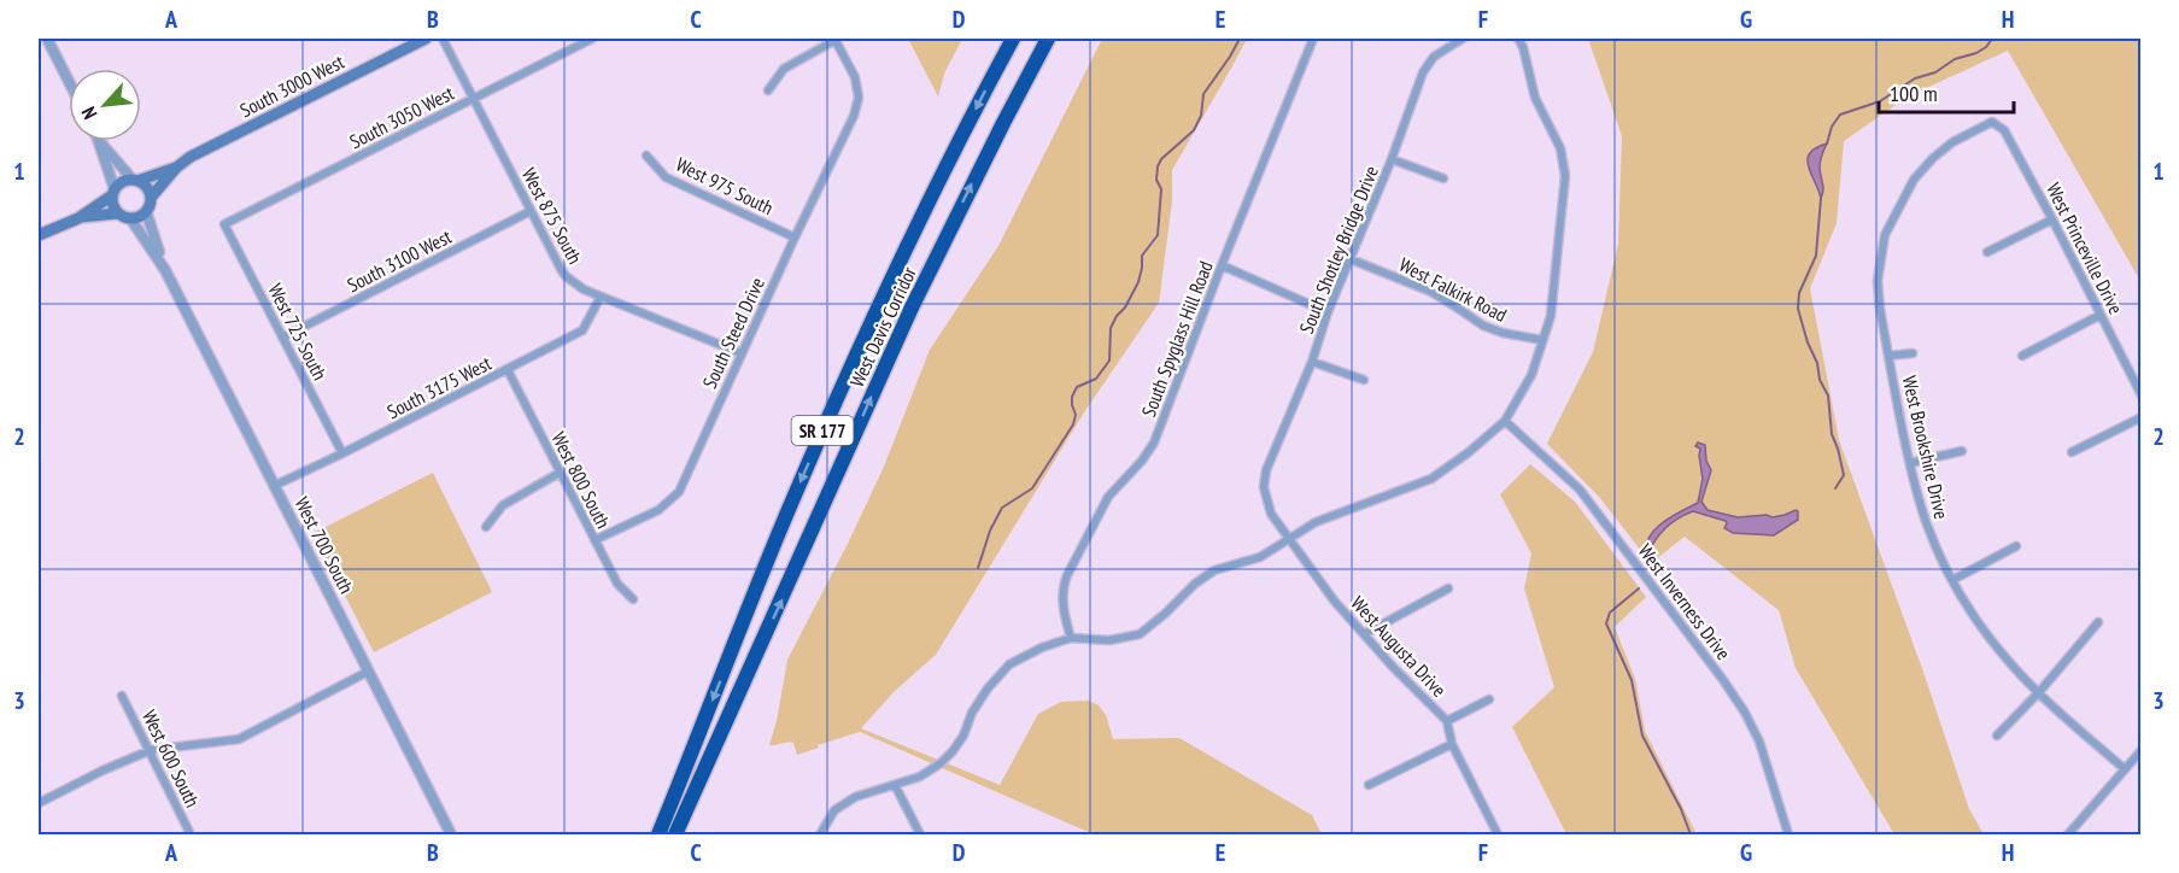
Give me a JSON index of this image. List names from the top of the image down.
{
  "streets": {
    "highway": ["West Davis Corridor", "SR 177"],
    "main road": ["South 3000 West"],
    "street": [
      "South 3050 West",
      "West 975 South",
      "West 875 South",
      "West Princeville Drive",
      "South Shotley Bridge Drive",
      "South 3100 West",
      "West Falkirk Road",
      "West 725 South",
      "South Steed Drive",
      "South Spyglass Hill Road",
      "South 3175 West",
      "West Brookshire Drive",
      "West 800 South",
      "West 700 South",
      "West Inverness Drive",
      "West Augusta Drive",
      "West 600 South"
    ]
  },
  "crossings": [
    ["South 3000 West", "West 700 South"],
    ["South 3050 West", "West 875 South"],
    ["South 3050 West", "West 725 South"],
    ["West 975 South", "South Steed Drive"],
    ["West 875 South", "South 3100 West"],
    ["West 875 South", "South Steed Drive"],
    ["West 875 South", "South 3175 West"],
    ["West Princeville Drive", "West Brookshire Drive"],
    ["South Shotley Bridge Drive", "West Falkirk Road"],
    ["South Shotley Bridge Drive", "West Augusta Drive"],
    ["South 3100 West", "West 725 South"],
    ["West 725 South", "South 3175 West"],
    ["South Steed Drive", "West 800 South"],
    ["South 3175 West", "West 800 South"],
    ["South 3175 West", "West 700 South"]
  ],
  "scale_bar": "100 m",
  "north": "bottom left",
  "grid": {
    "columns": [
      "A",
      "B",
      "C",
      "D",
      "E",
      "F",
      "G",
      "H"
    ],
    "rows": ["1", "2", "3"]
  }
}
